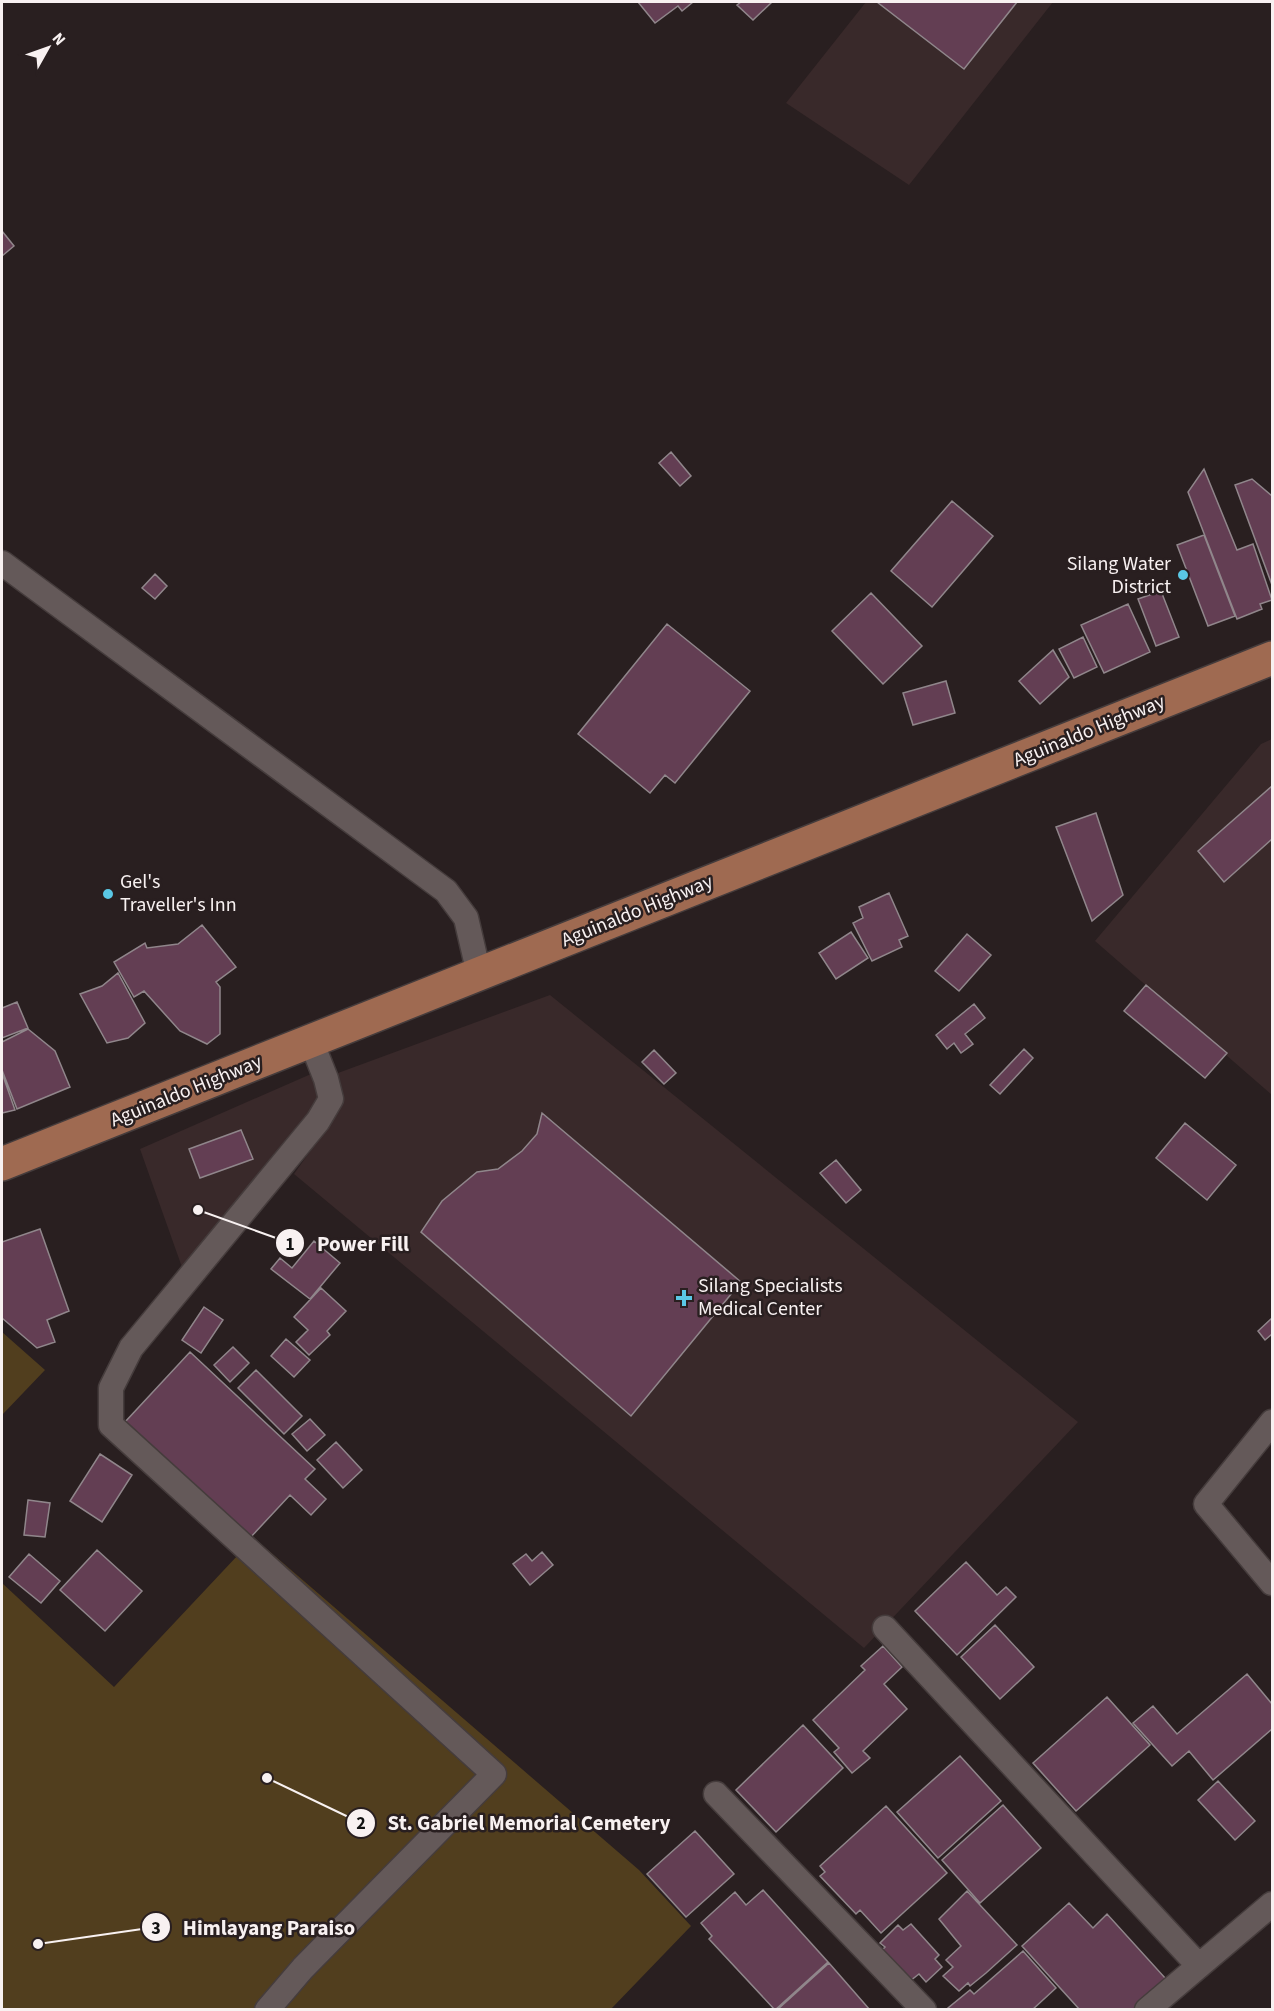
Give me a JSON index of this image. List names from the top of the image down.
{
  "streets": {
    "main road": ["Aguinaldo Highway"]
  },
  "places": {
    "other": [
      "Silang Water District",
      "Gel's Traveller's Inn",
      "Power Fill",
      "St. Gabriel Memorial Cemetery",
      "Himlayang Paraiso"
    ],
    "health": ["Silang Specialists Medical Center"]
  },
  "north": "top right"
}
